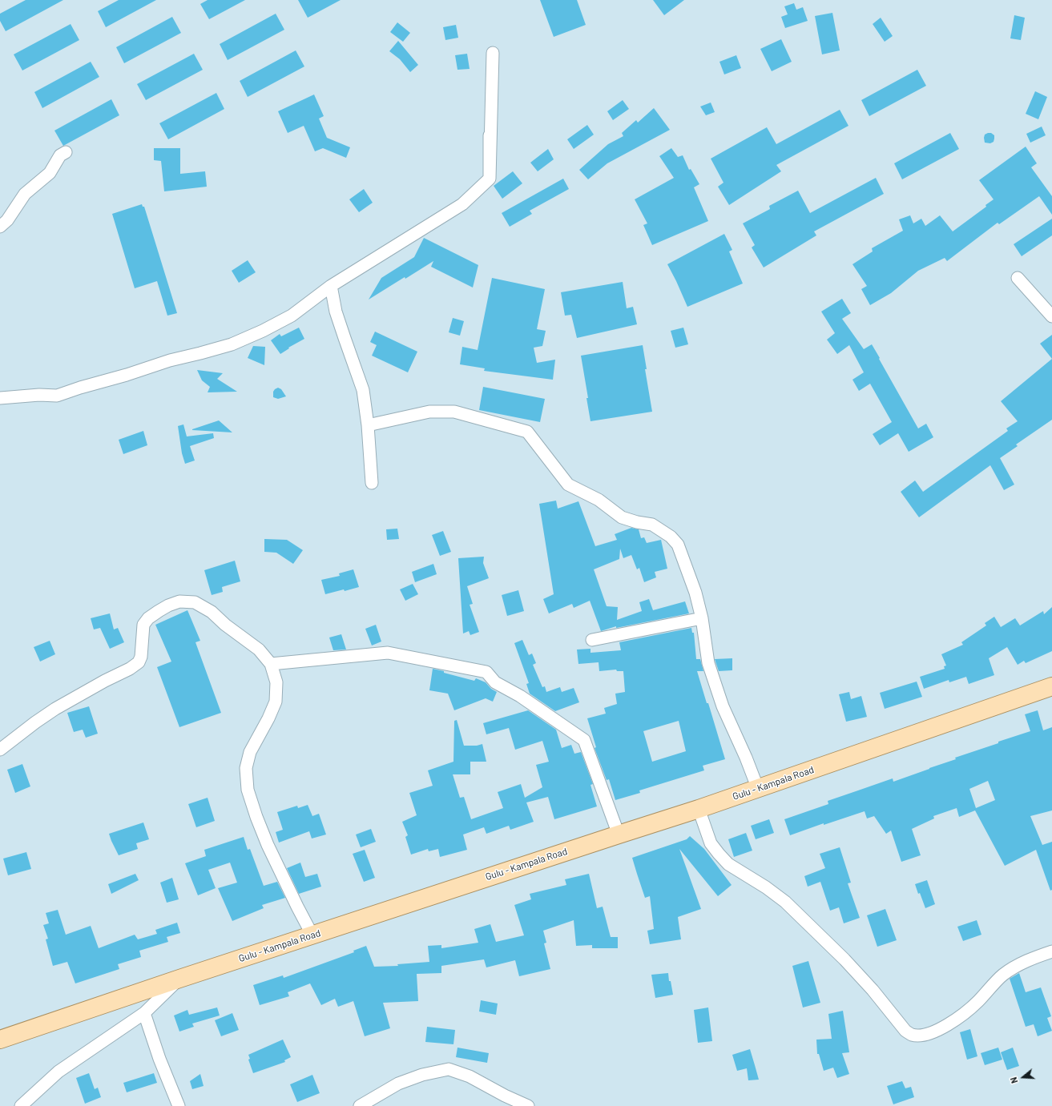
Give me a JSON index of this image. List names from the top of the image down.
{
  "streets": {
    "main road": ["Gulu - Kampala Road"]
  },
  "north": "left"
}
